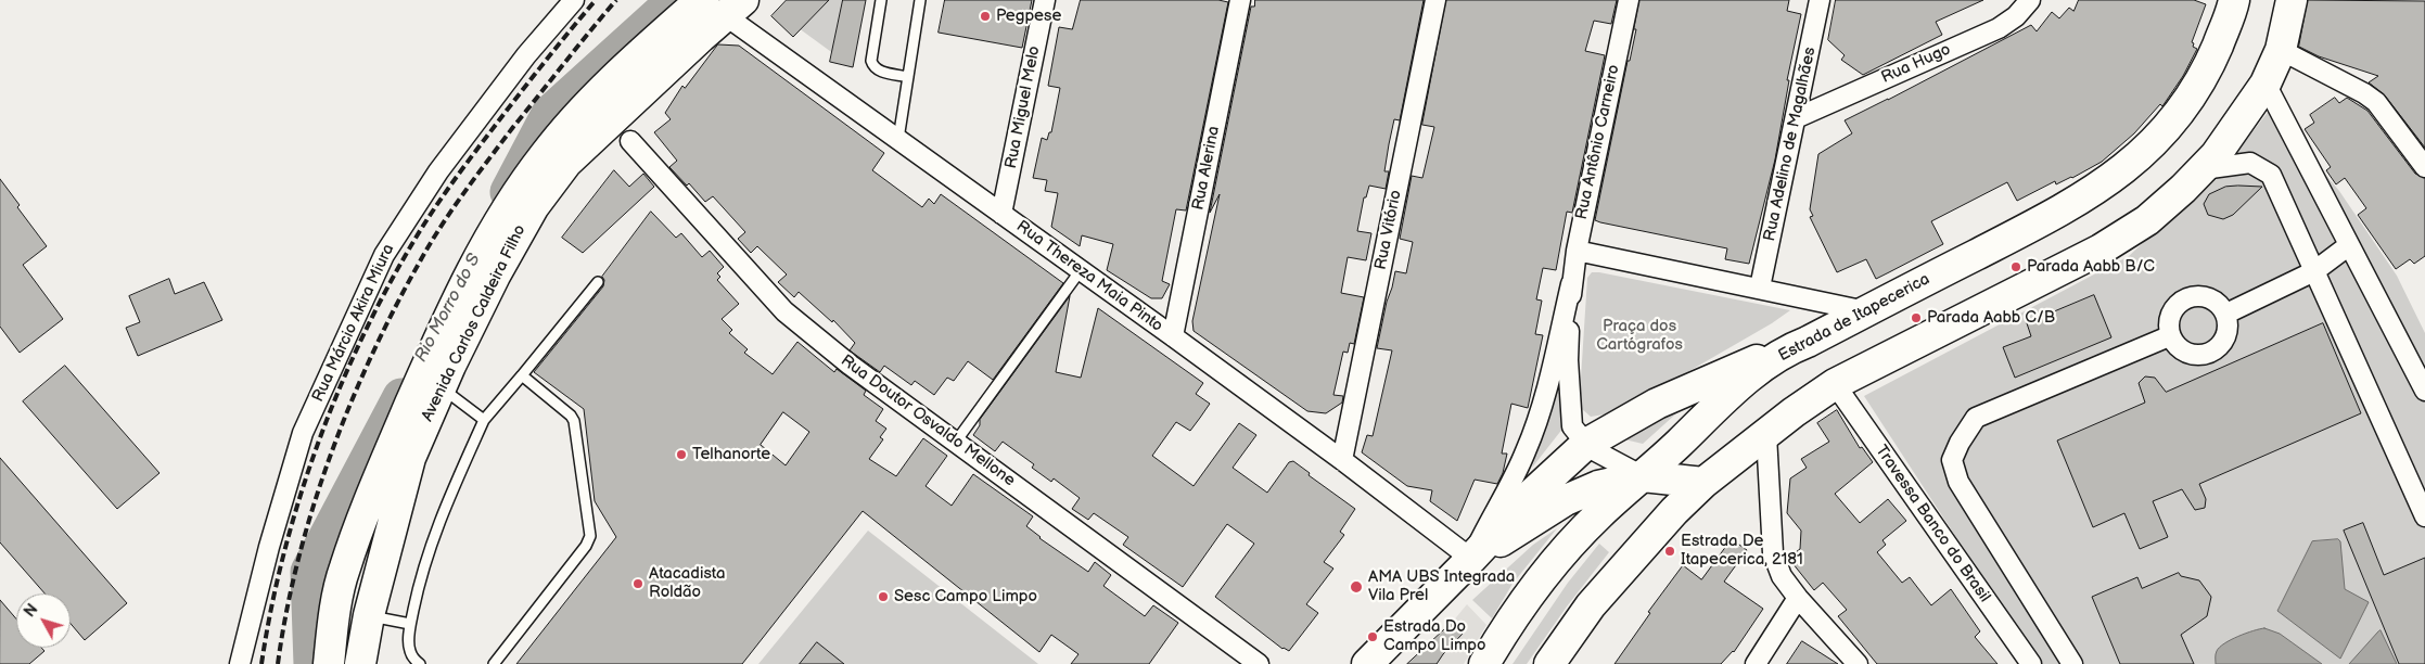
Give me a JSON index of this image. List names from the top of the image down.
{
  "streets": {
    "main road": ["Estrada de Itapecerica", "Avenida Carlos Caldeira Filho"],
    "street": [
      "Rua Hugo",
      "Rua Miguel Melo",
      "Rua Antônio Carneiro",
      "Rua Adelino de Magalhães",
      "Rua Alerina",
      "Rua Vitório",
      "Rua Thereza Maia Pinto",
      "Rua Márcio Akira Miura",
      "Rua Doutor Osvaldo Mellone",
      "Travessa Banco do Brasil"
    ]
  },
  "crossings": [
    ["Rua Hugo", "Rua Adelino de Magalhães"],
    ["Rua Miguel Melo", "Rua Thereza Maia Pinto"],
    ["Rua Antônio Carneiro", "Rua Thereza Maia Pinto"],
    ["Rua Antônio Carneiro", "Estrada de Itapecerica"],
    ["Rua Alerina", "Rua Thereza Maia Pinto"],
    ["Rua Vitório", "Rua Thereza Maia Pinto"],
    ["Rua Thereza Maia Pinto", "Avenida Carlos Caldeira Filho"]
  ],
  "water": ["Rio Morro do S"],
  "parks": ["Praça dos Cartógrafos"],
  "places": [
    "Pegpese",
    "Parada Aabb B/C",
    "Parada Aabb C/B",
    "Telhanorte",
    "Estrada De Itapecerica, 2181",
    "Atacadista Roldão",
    "AMA UBS Integrada Vila Prel",
    "Sesc Campo Limpo",
    "Estrada Do Campo Limpo"
  ],
  "north": "top left"
}
